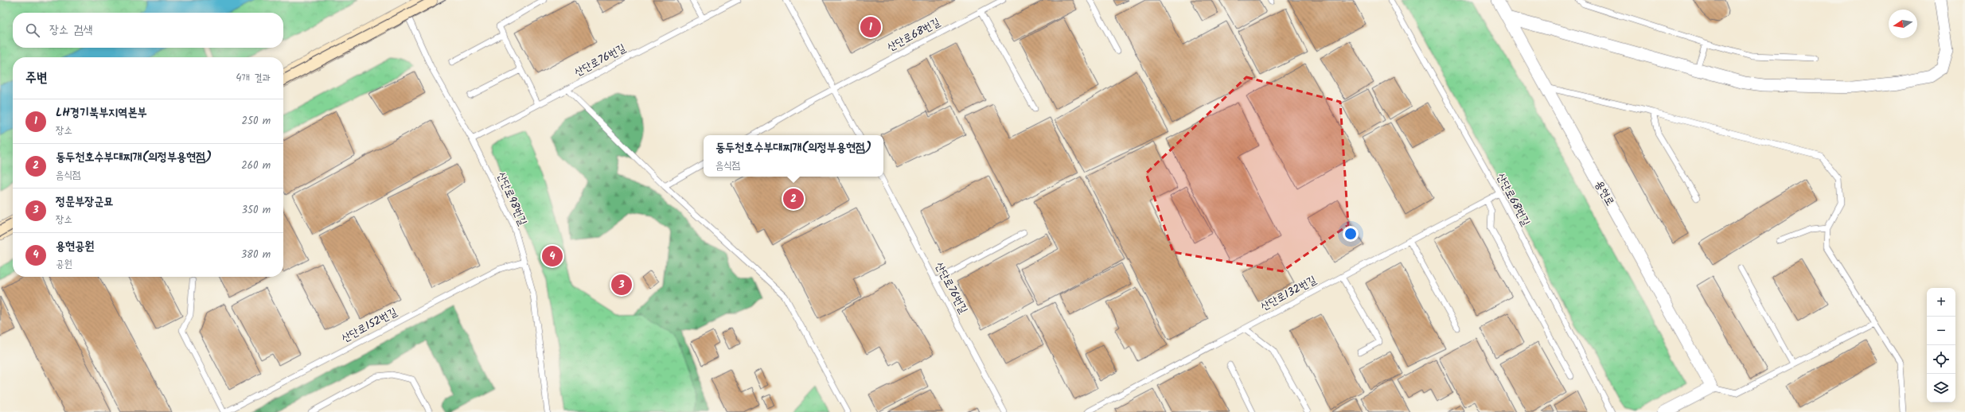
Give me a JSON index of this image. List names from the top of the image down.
{
  "streets": {
    "street": ["용현로"],
    "lane": [
      "산단로68번길",
      "산단로76번길",
      "산단로98번길",
      "산단로132번길",
      "산단로152번길"
    ]
  },
  "crossings": [
    ["산단로68번길", "산단로132번길"],
    ["산단로76번길", "산단로98번길"],
    ["산단로98번길", "산단로152번길"]
  ],
  "north": "left",
  "page": {
    "search": "장소 검색",
    "pins": [
      "1",
      "2",
      "4",
      "3"
    ],
    "heading": ["주변", "4개 결과"],
    "list": [
      {
        "mark": "1",
        "name": "LH경기북부지역본부",
        "note": "장소",
        "value": "250 m"
      },
      {
        "mark": "2",
        "name": "동두천호수부대찌개(의정부용현점)",
        "note": "음식점",
        "value": "260 m"
      },
      {
        "mark": "3",
        "name": "정문부장군묘",
        "note": "장소",
        "value": "350 m"
      },
      {
        "mark": "4",
        "name": "용현공원",
        "note": "공원",
        "value": "380 m"
      }
    ],
    "popup": ["동두천호수부대찌개(의정부용현점)", "음식점"],
    "map_buttons": ["+", "−"]
  }
}
